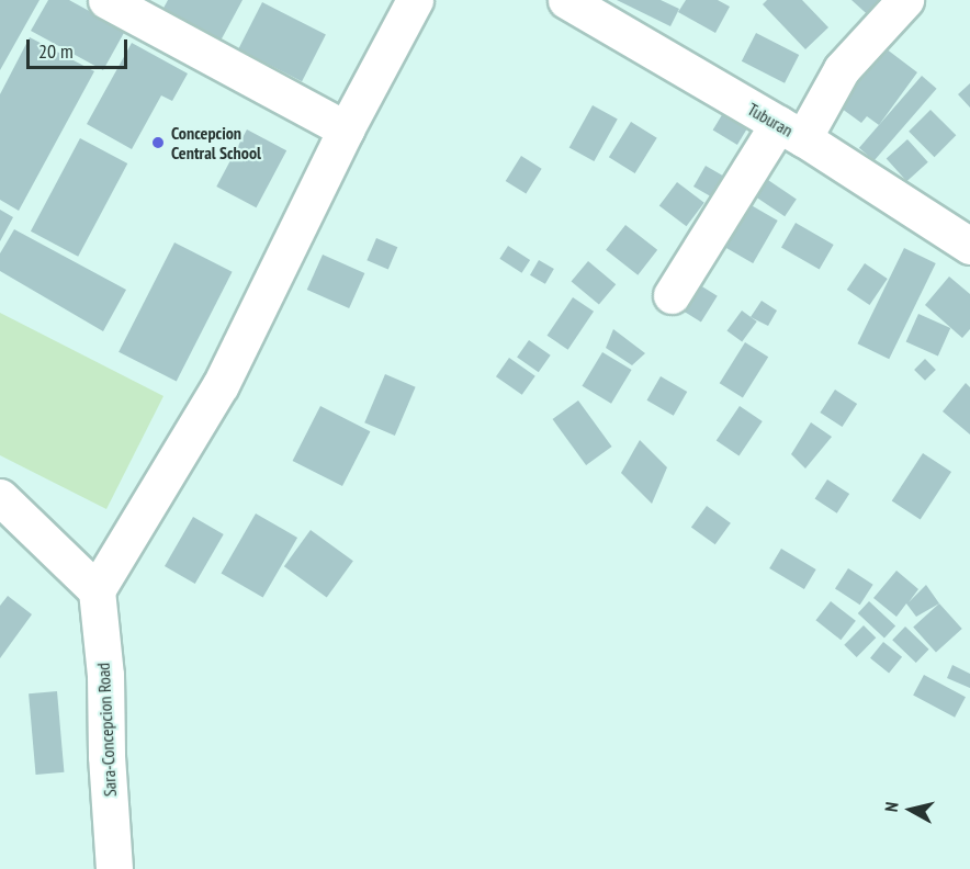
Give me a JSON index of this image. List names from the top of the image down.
{
  "streets": {
    "main road": ["Tuburan", "Sara-Concepcion Road"]
  },
  "places": ["Concepcion Central School"],
  "scale_bar": "20 m",
  "north": "left"
}
